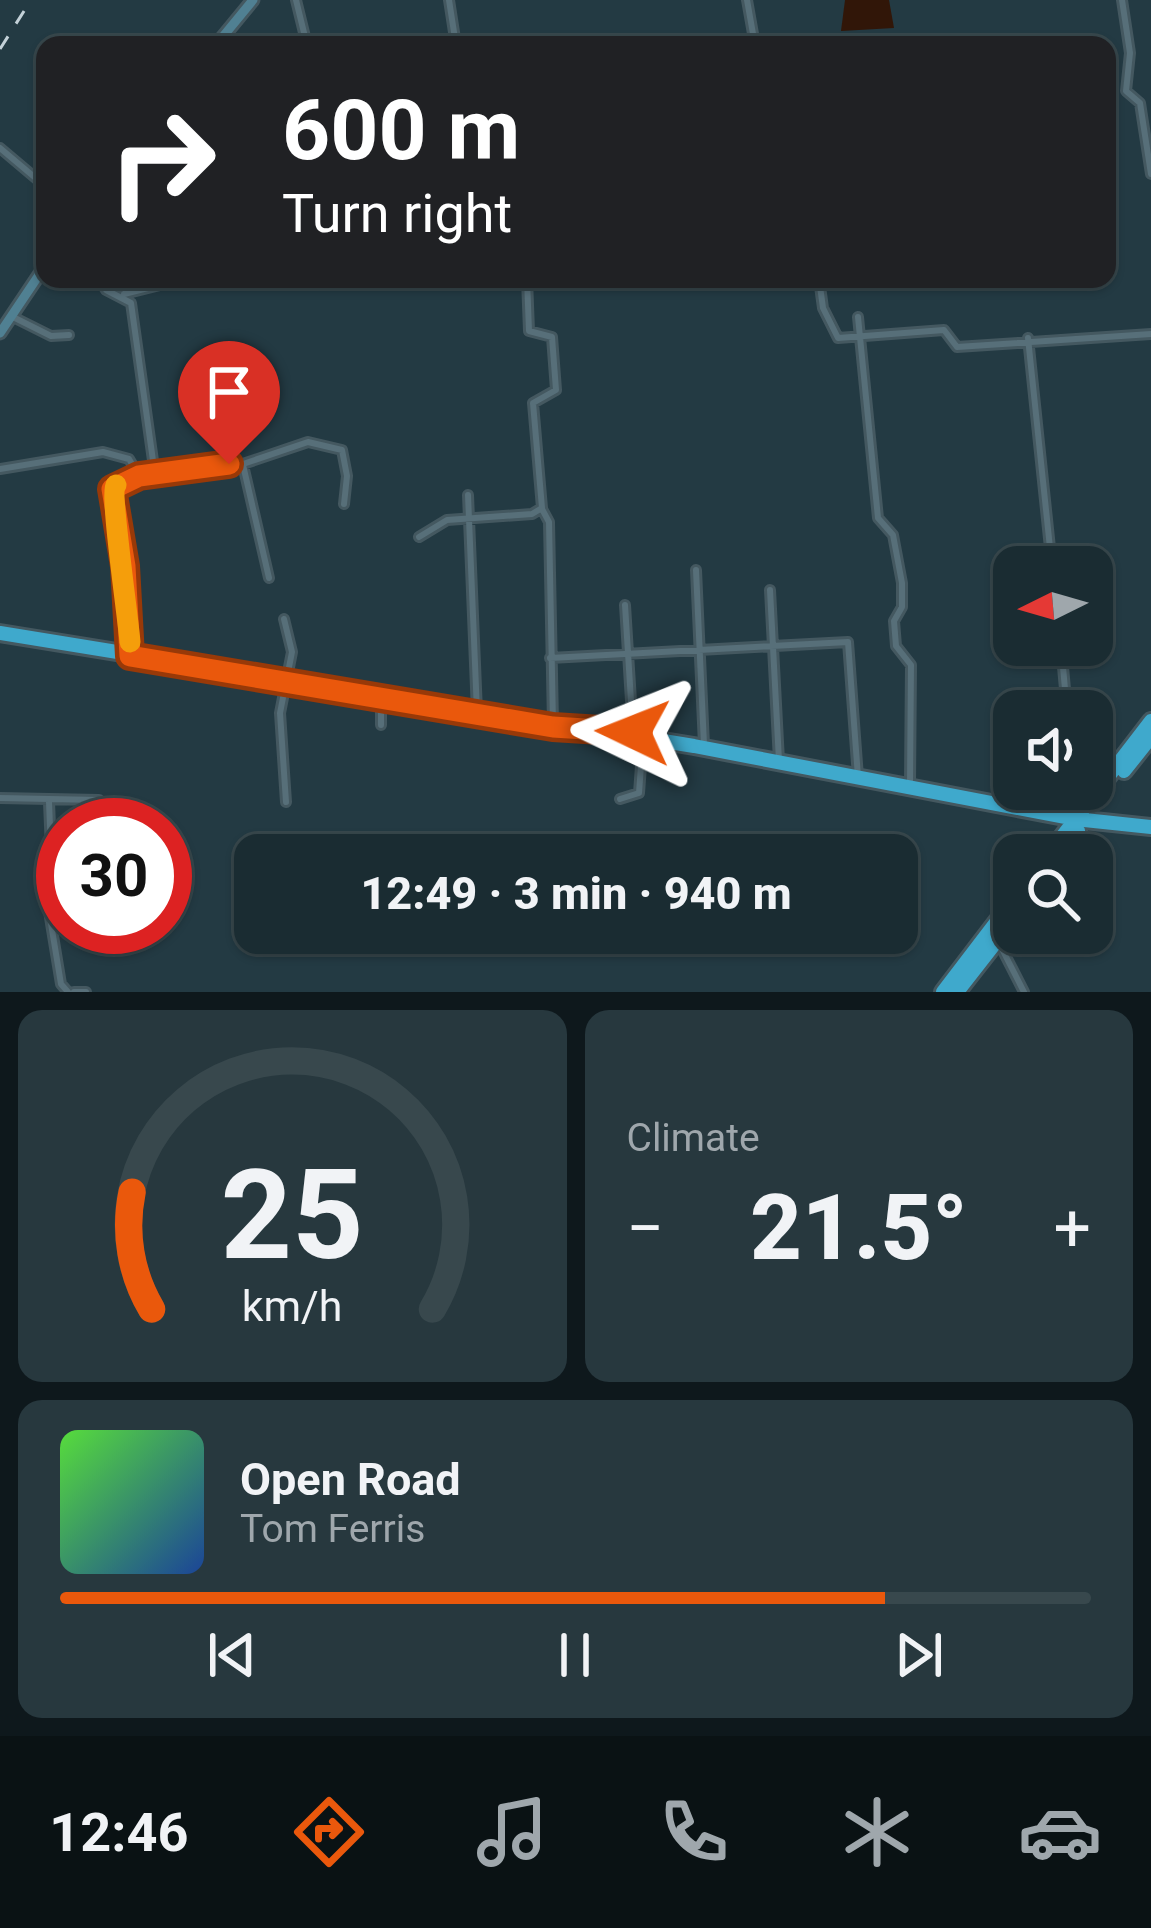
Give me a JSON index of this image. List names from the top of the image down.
{
  "north": "left",
  "page": {
    "turn": ["600 m", "Turn right"],
    "limit": "30",
    "trip": "12:49 · 3 min · 940 m",
    "tile": "Climate",
    "heat": ["−", "21.5°", "+"],
    "song": ["Open Road", "Tom Ferris"],
    "tabs": "12:46",
    "gauge": ["25", "km/h"]
  }
}
